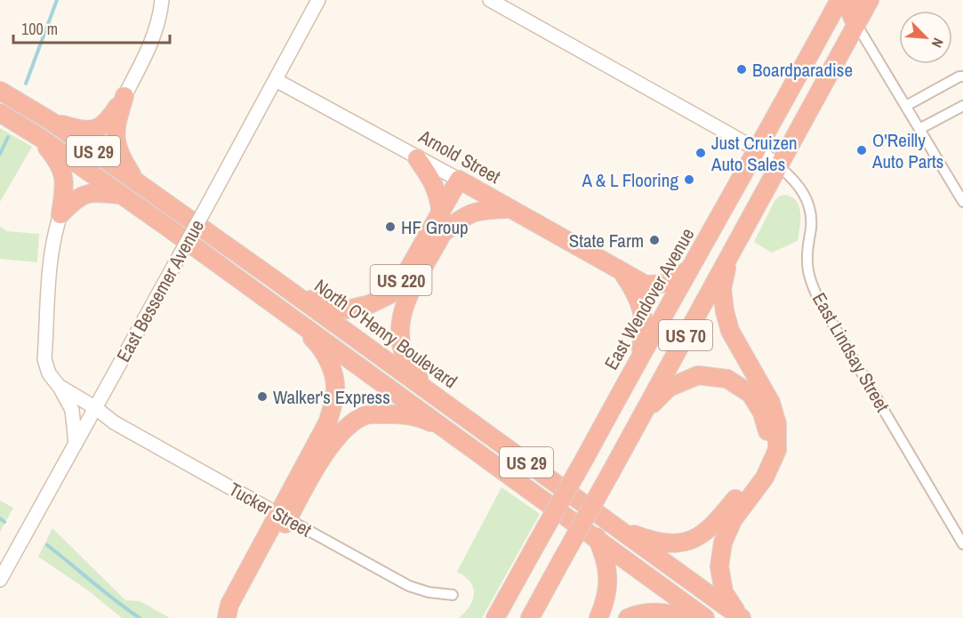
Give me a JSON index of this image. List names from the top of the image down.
{
  "streets": {
    "highway": [
      "US 29",
      "Arnold Street",
      "US 220",
      "East Wendover Avenue",
      "North O'Henry Boulevard",
      "US 70"
    ],
    "main road": ["East Bessemer Avenue", "East Lindsay Street", "Tucker Street"]
  },
  "crossings": [
    ["Arnold Street", "US 220"],
    ["Arnold Street", "East Bessemer Avenue"],
    ["Arnold Street", "East Wendover Avenue"],
    ["US 220", "North O'Henry Boulevard"],
    ["East Bessemer Avenue", "Tucker Street"],
    ["East Wendover Avenue", "East Lindsay Street"],
    ["US 70", "East Lindsay Street"]
  ],
  "places": [
    "Boardparadise",
    "O'Reilly Auto Parts",
    "Just Cruizen Auto Sales",
    "A & L Flooring",
    "HF Group",
    "State Farm",
    "Walker's Express"
  ],
  "scale_bar": "100 m",
  "north": "bottom right"
}
